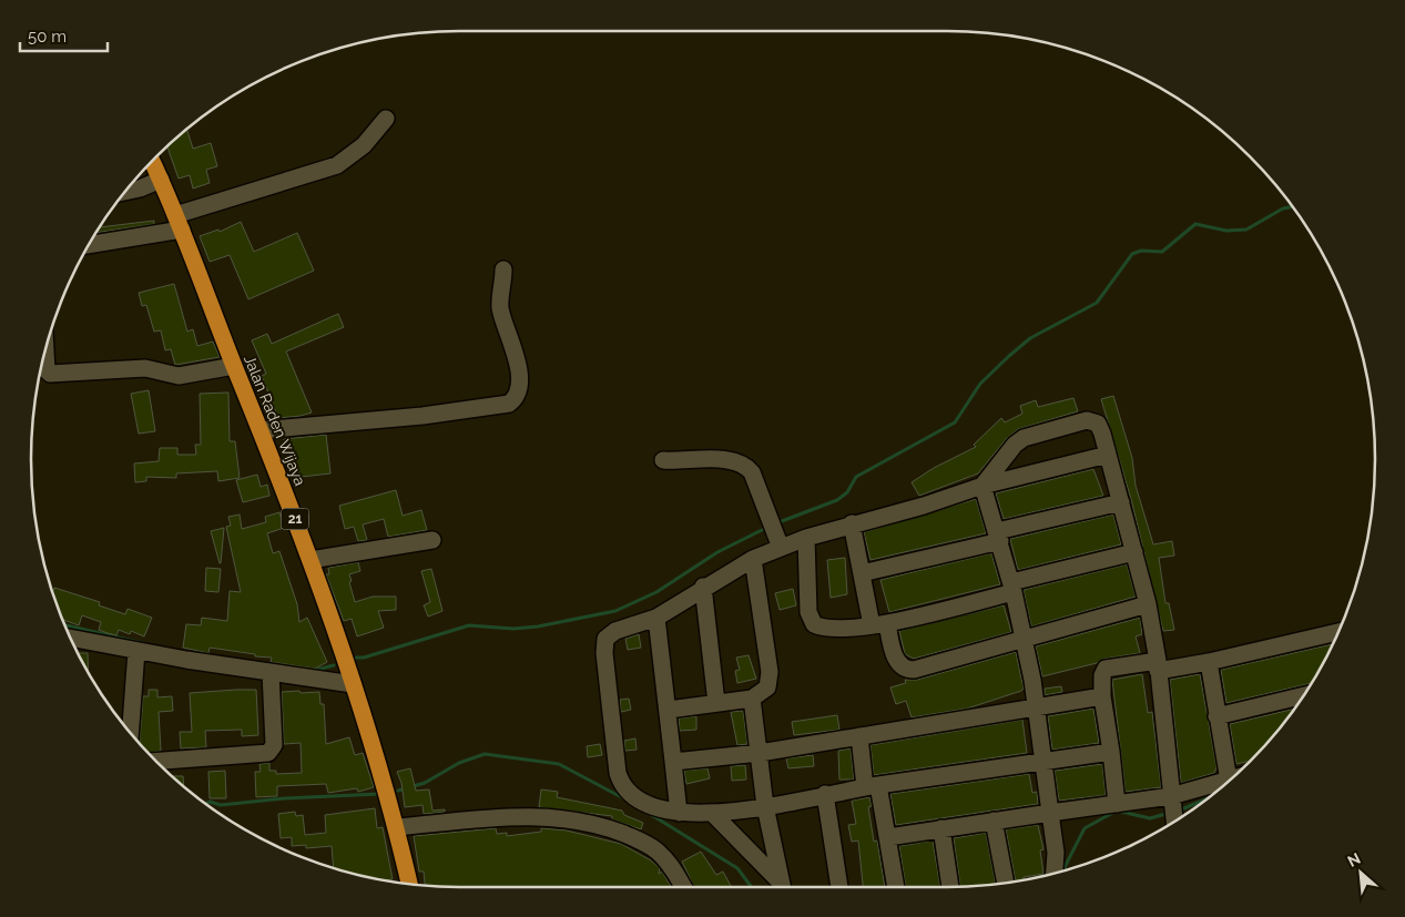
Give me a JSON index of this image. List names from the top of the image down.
{
  "streets": {
    "highway": ["Jalan Raden Wijaya", "21"]
  },
  "scale_bar": "50 m",
  "north": "top left"
}
